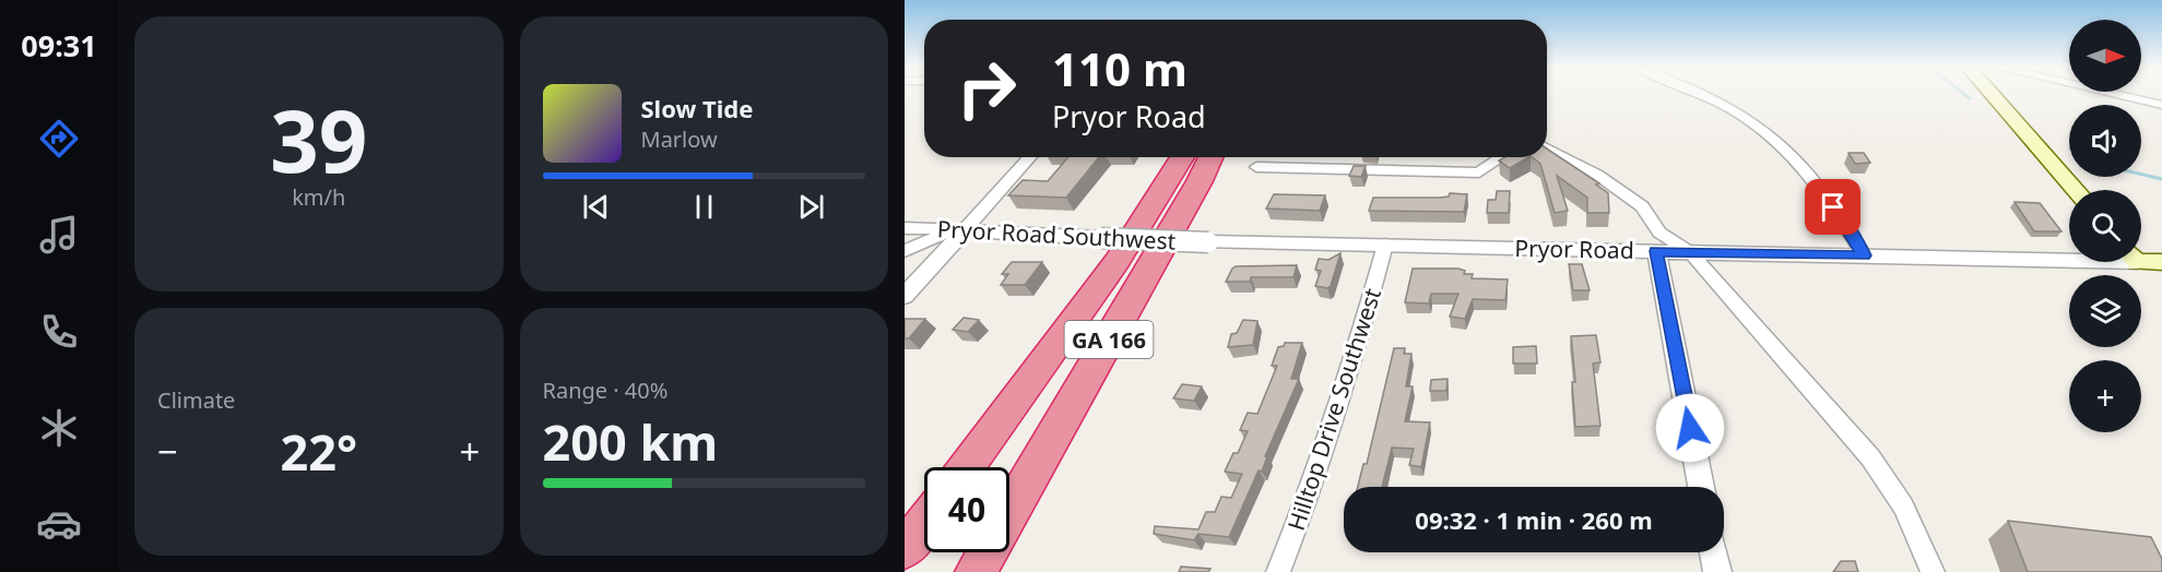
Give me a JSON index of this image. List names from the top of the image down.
{
  "streets": {
    "highway": ["GA 166"],
    "street": ["Pryor Road Southwest", "Pryor Road", "Hilltop Drive Southwest"]
  },
  "crossings": [
    ["Pryor Road Southwest", "Pryor Road"],
    ["Pryor Road", "Hilltop Drive Southwest"]
  ],
  "north": "right",
  "page": {
    "tabs": "09:31",
    "tile": [
      ["39", "km/h"],
      "Climate",
      ["Range · 40%", "200 km"]
    ],
    "map_buttons": "+",
    "turn": ["110 m", "Pryor Road"],
    "song": ["Slow Tide", "Marlow"],
    "heat": ["−", "22°", "+"],
    "limit": "40",
    "trip": "09:32 · 1 min · 260 m"
  }
}
